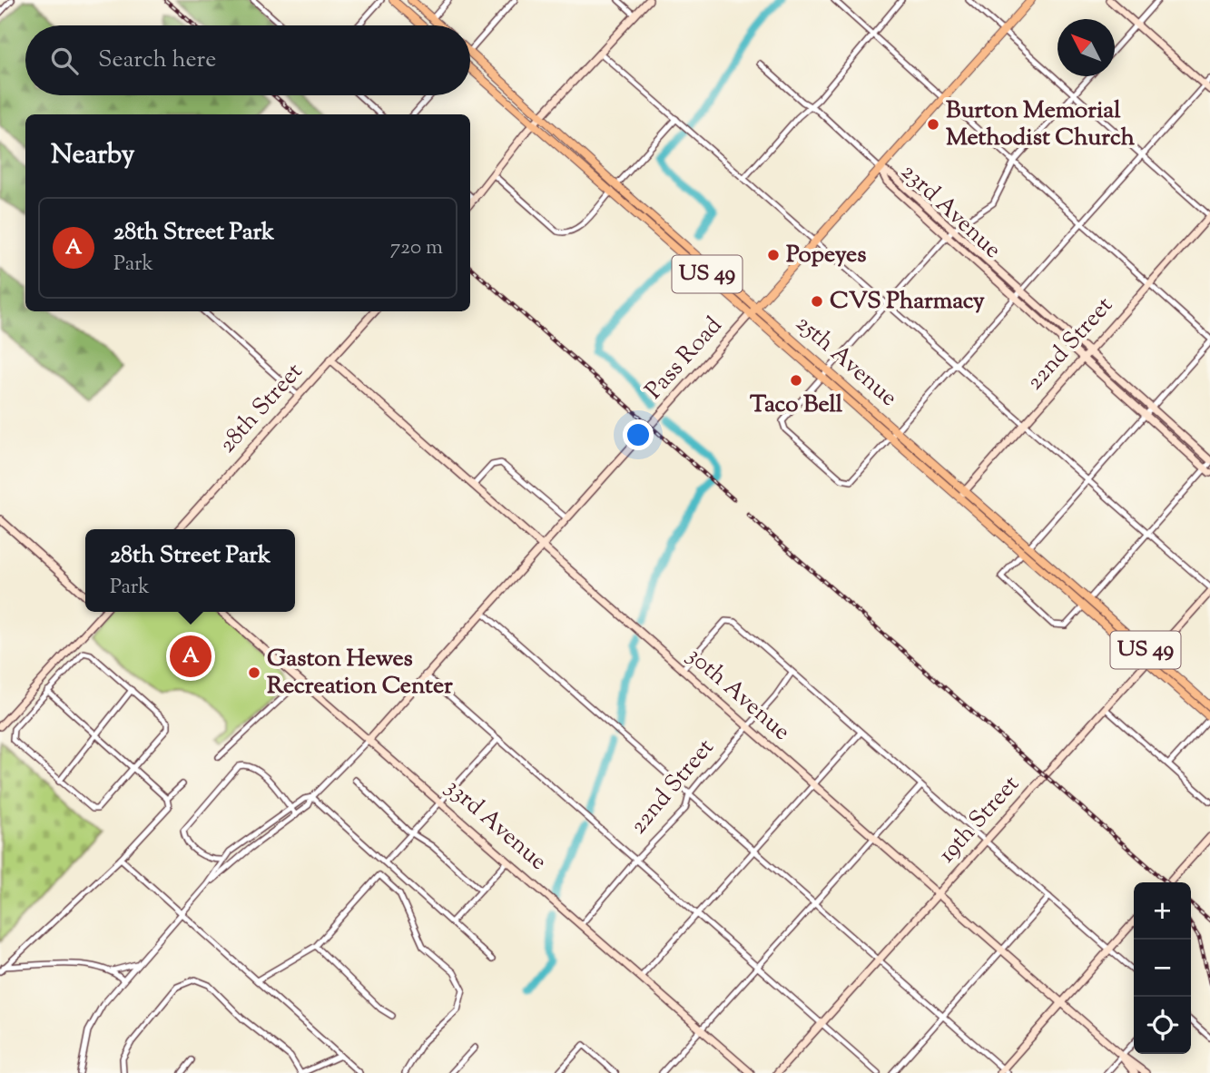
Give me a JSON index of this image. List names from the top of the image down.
{
  "streets": {
    "main road": ["US 49", "Pass Road", "25th Avenue"],
    "street": [
      "23rd Avenue",
      "22nd Street",
      "28th Street",
      "30th Avenue",
      "19th Street",
      "33rd Avenue"
    ]
  },
  "crossings": [
    ["23rd Avenue", "22nd Street"],
    ["23rd Avenue", "Pass Road"],
    ["22nd Street", "25th Avenue"],
    ["22nd Street", "30th Avenue"],
    ["22nd Street", "33rd Avenue"],
    ["Pass Road", "25th Avenue"],
    ["Pass Road", "30th Avenue"],
    ["Pass Road", "33rd Avenue"],
    ["25th Avenue", "19th Street"],
    ["28th Street", "30th Avenue"],
    ["30th Avenue", "19th Street"]
  ],
  "places": [
    "Burton Memorial Methodist Church",
    "Popeyes",
    "CVS Pharmacy",
    "Taco Bell",
    "Gaston Hewes Recreation Center"
  ],
  "north": "top left",
  "page": {
    "search": "Search here",
    "heading": "Nearby",
    "list": [
      {
        "mark": "A",
        "name": "28th Street Park",
        "note": "Park",
        "value": "720 m"
      }
    ],
    "popup": ["28th Street Park", "Park"],
    "pins": "A",
    "map_buttons": ["+", "−"]
  }
}
